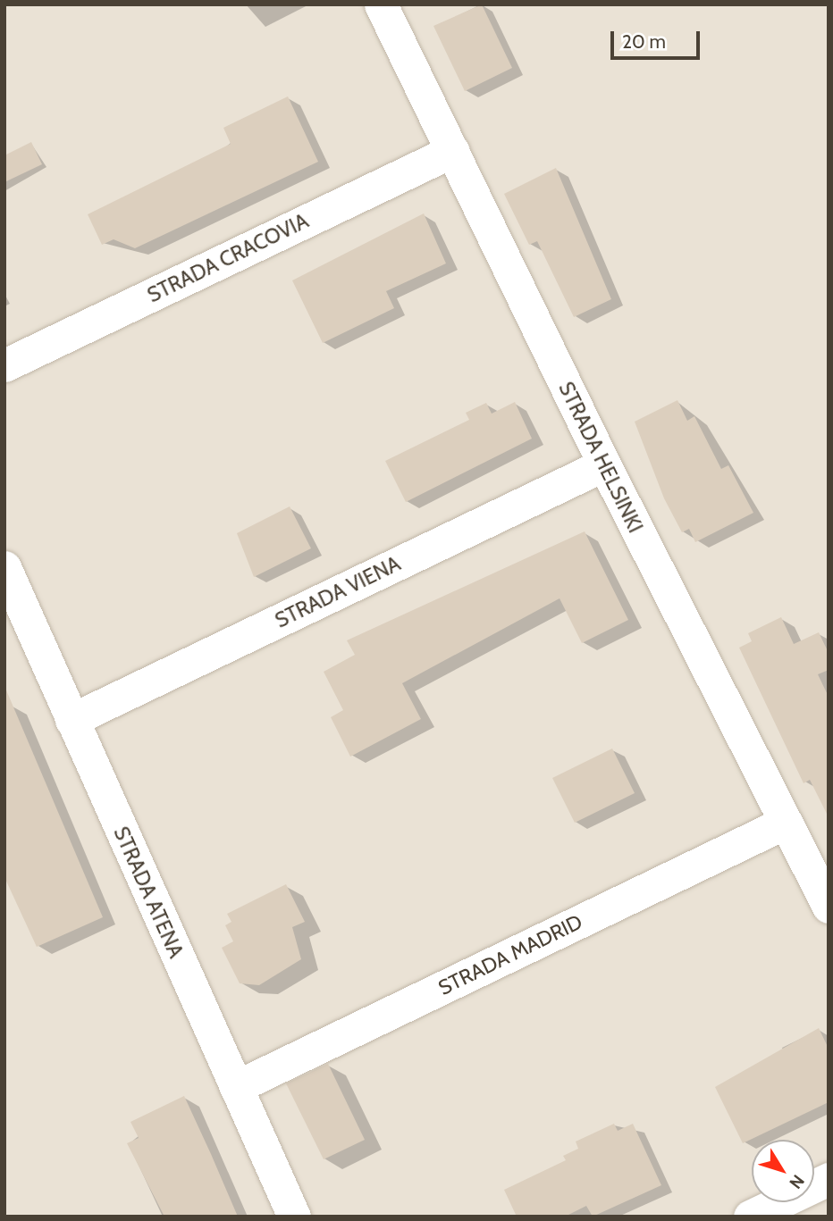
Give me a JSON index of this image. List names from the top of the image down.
{
  "streets": {
    "street": [
      "STRADA CRACOVIA",
      "STRADA HELSINKI",
      "STRADA VIENA",
      "STRADA ATENA",
      "STRADA MADRID"
    ]
  },
  "crossings": [
    ["STRADA CRACOVIA", "STRADA HELSINKI"],
    ["STRADA HELSINKI", "STRADA VIENA"],
    ["STRADA HELSINKI", "STRADA MADRID"],
    ["STRADA VIENA", "STRADA ATENA"],
    ["STRADA ATENA", "STRADA MADRID"]
  ],
  "scale_bar": "20 m",
  "north": "bottom right"
}
